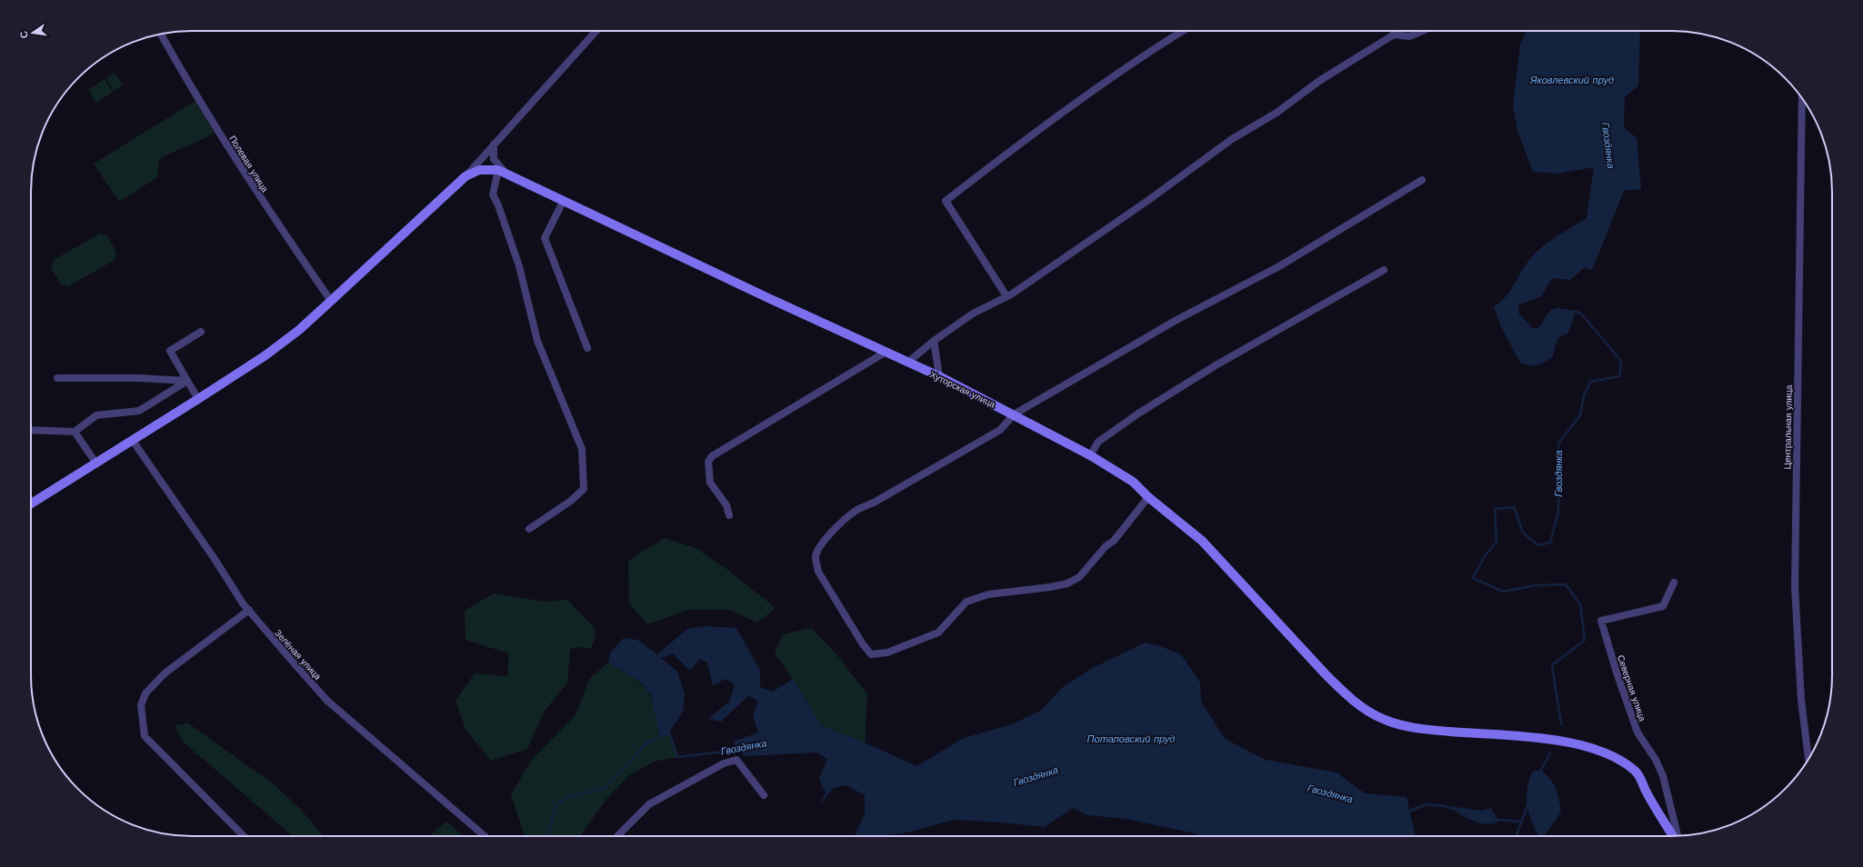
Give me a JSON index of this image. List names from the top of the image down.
{
  "streets": {
    "main road": ["Хуторская улица"],
    "street": [
      "Полевая улица",
      "Центральная улица",
      "Зелёная улица",
      "Северная улица"
    ]
  },
  "water": ["Яковлевский пруд", "Гвоздянка", "Потаповский пруд"],
  "north": "left"
}
